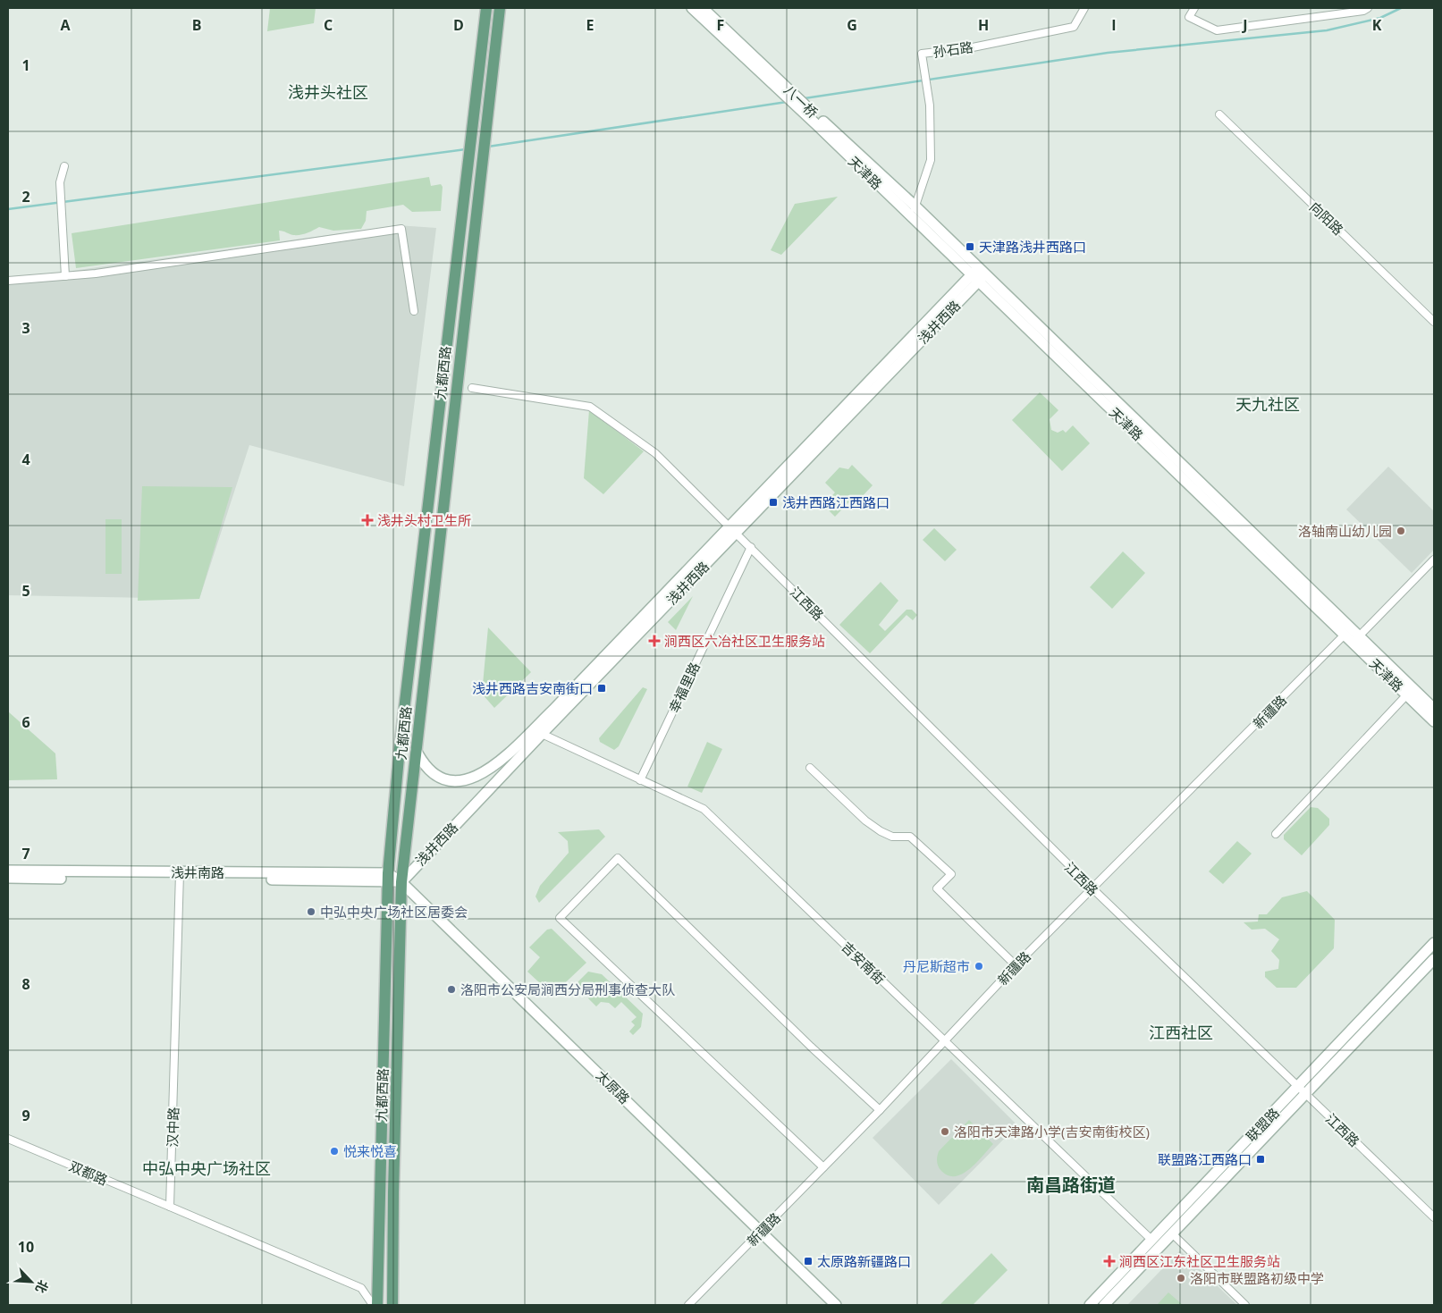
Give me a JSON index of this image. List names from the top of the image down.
{
  "streets": {
    "main road": [
      "八一桥",
      "天津路",
      "浅井西路",
      "九都西路",
      "浅井南路",
      "太原路",
      "联盟路"
    ],
    "street": [
      "孙石路",
      "向阳路",
      "江西路",
      "幸福里路",
      "新疆路",
      "吉安南街",
      "汉中路",
      "双都路"
    ]
  },
  "crossings": [
    ["孙石路", "天津路"],
    ["八一桥", "天津路"],
    ["天津路", "浅井西路"],
    ["天津路", "新疆路"],
    ["浅井西路", "九都西路"],
    ["浅井西路", "江西路"],
    ["浅井西路", "吉安南街"],
    ["浅井西路", "太原路"],
    ["九都西路", "浅井南路"],
    ["九都西路", "太原路"],
    ["江西路", "幸福里路"],
    ["江西路", "新疆路"],
    ["江西路", "联盟路"],
    ["幸福里路", "吉安南街"],
    ["新疆路", "吉安南街"],
    ["新疆路", "太原路"],
    ["浅井南路", "太原路"],
    ["浅井南路", "汉中路"],
    ["吉安南街", "联盟路"],
    ["汉中路", "双都路"]
  ],
  "districts": [
    "浅井头社区",
    "天九社区",
    "江西社区",
    "中弘中央广场社区",
    "南昌路街道"
  ],
  "places": {
    "transit": [
      "天津路浅井西路口",
      "浅井西路江西路口",
      "浅井西路吉安南街口",
      "联盟路江西路口",
      "太原路新疆路口"
    ],
    "health": ["浅井头村卫生所", "涧西区六冶社区卫生服务站", "涧西区江东社区卫生服务站"],
    "other": [
      "洛轴南山幼儿园",
      "中弘中央广场社区居委会",
      "丹尼斯超市",
      "洛阳市公安局涧西分局刑事侦查大队",
      "洛阳市天津路小学(吉安南街校区)",
      "悦来悦喜",
      "洛阳市联盟路初级中学"
    ]
  },
  "north": "bottom right",
  "grid": {
    "columns": [
      "A",
      "B",
      "C",
      "D",
      "E",
      "F",
      "G",
      "H",
      "I",
      "J",
      "K"
    ],
    "rows": [
      "1",
      "2",
      "3",
      "4",
      "5",
      "6",
      "7",
      "8",
      "9",
      "10"
    ]
  }
}
